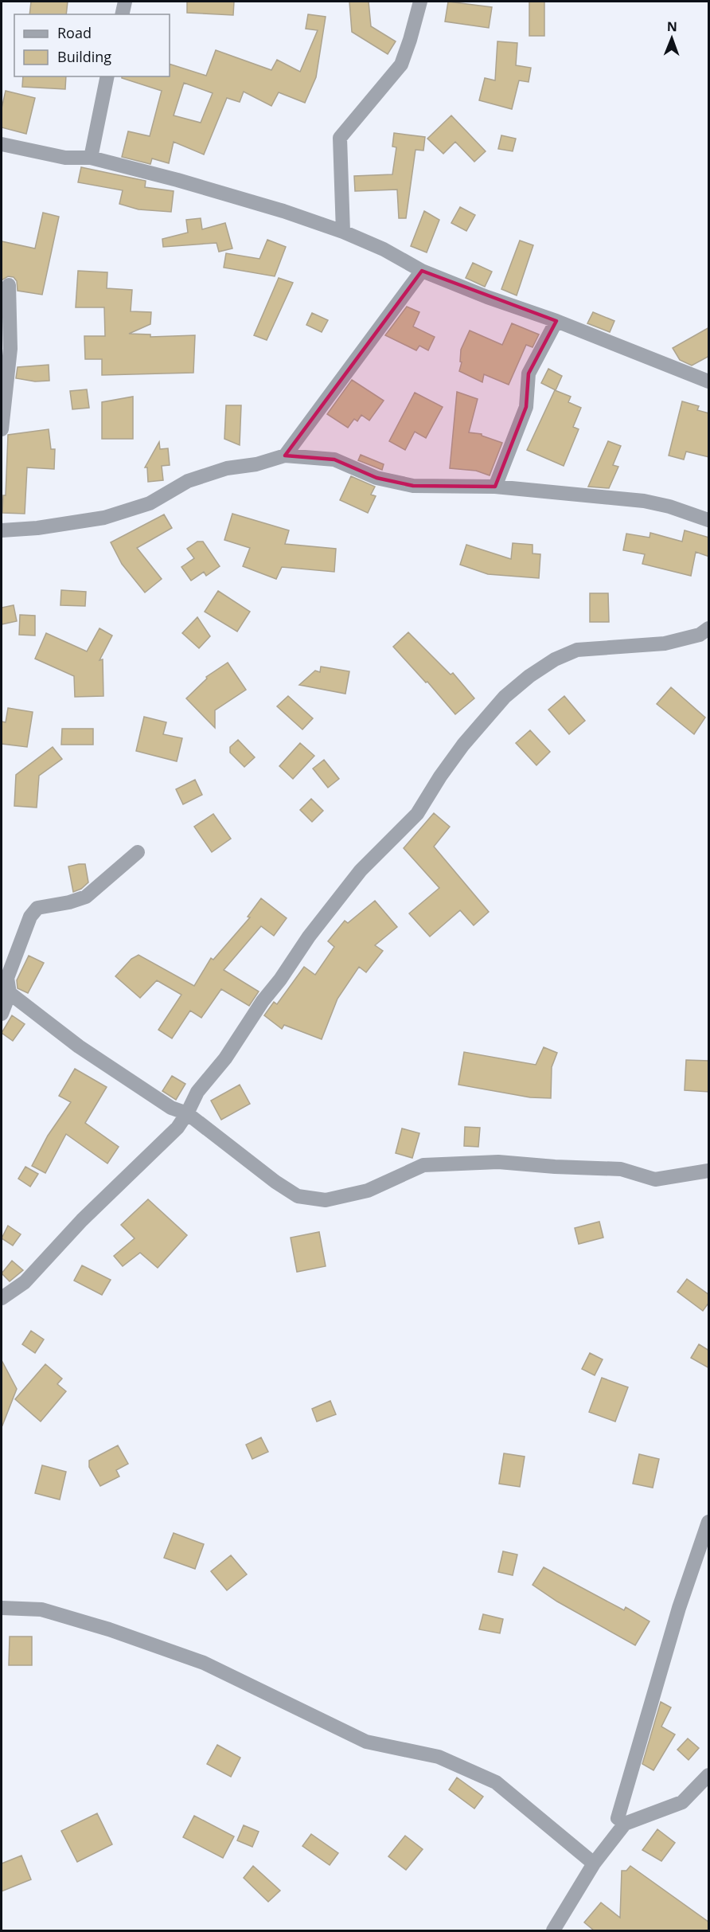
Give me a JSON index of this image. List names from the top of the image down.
{
  "legend": ["Road", "Building"],
  "north": "top"
}
